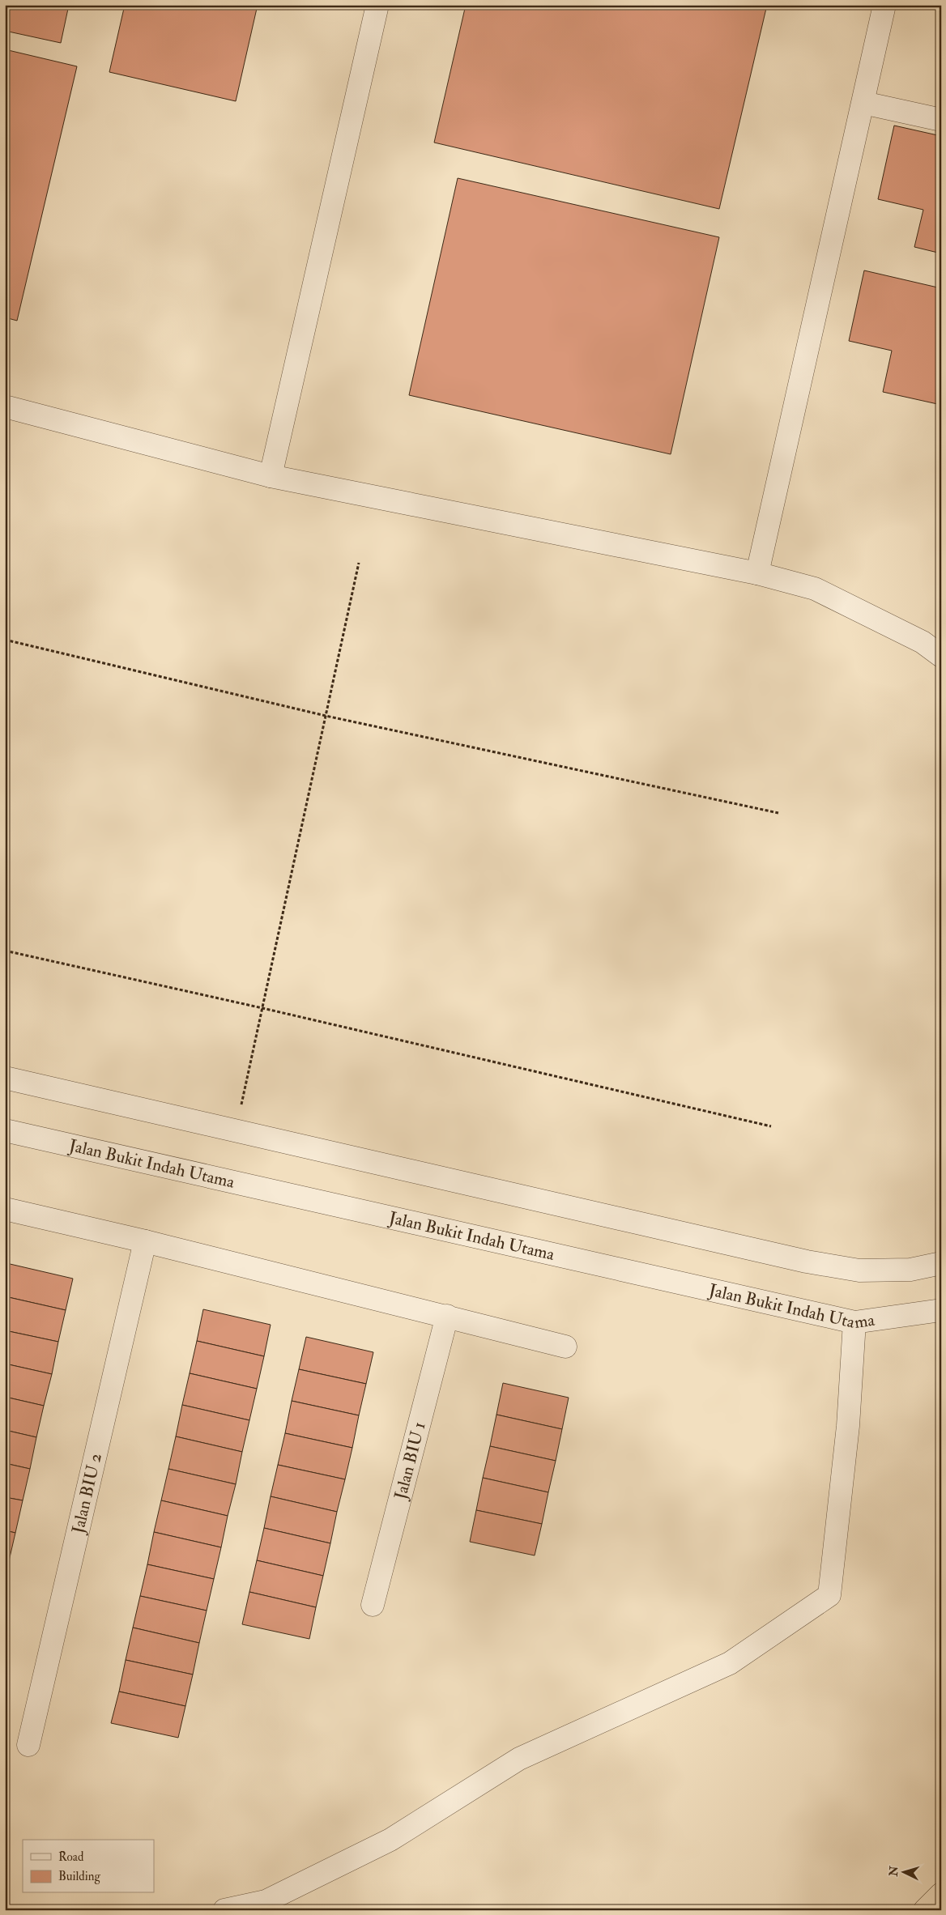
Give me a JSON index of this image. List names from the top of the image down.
{
  "streets": {
    "street": ["Jalan Bukit Indah Utama", "Jalan BIU 1", "Jalan BIU 2"]
  },
  "legend": ["Road", "Building"],
  "north": "left"
}
